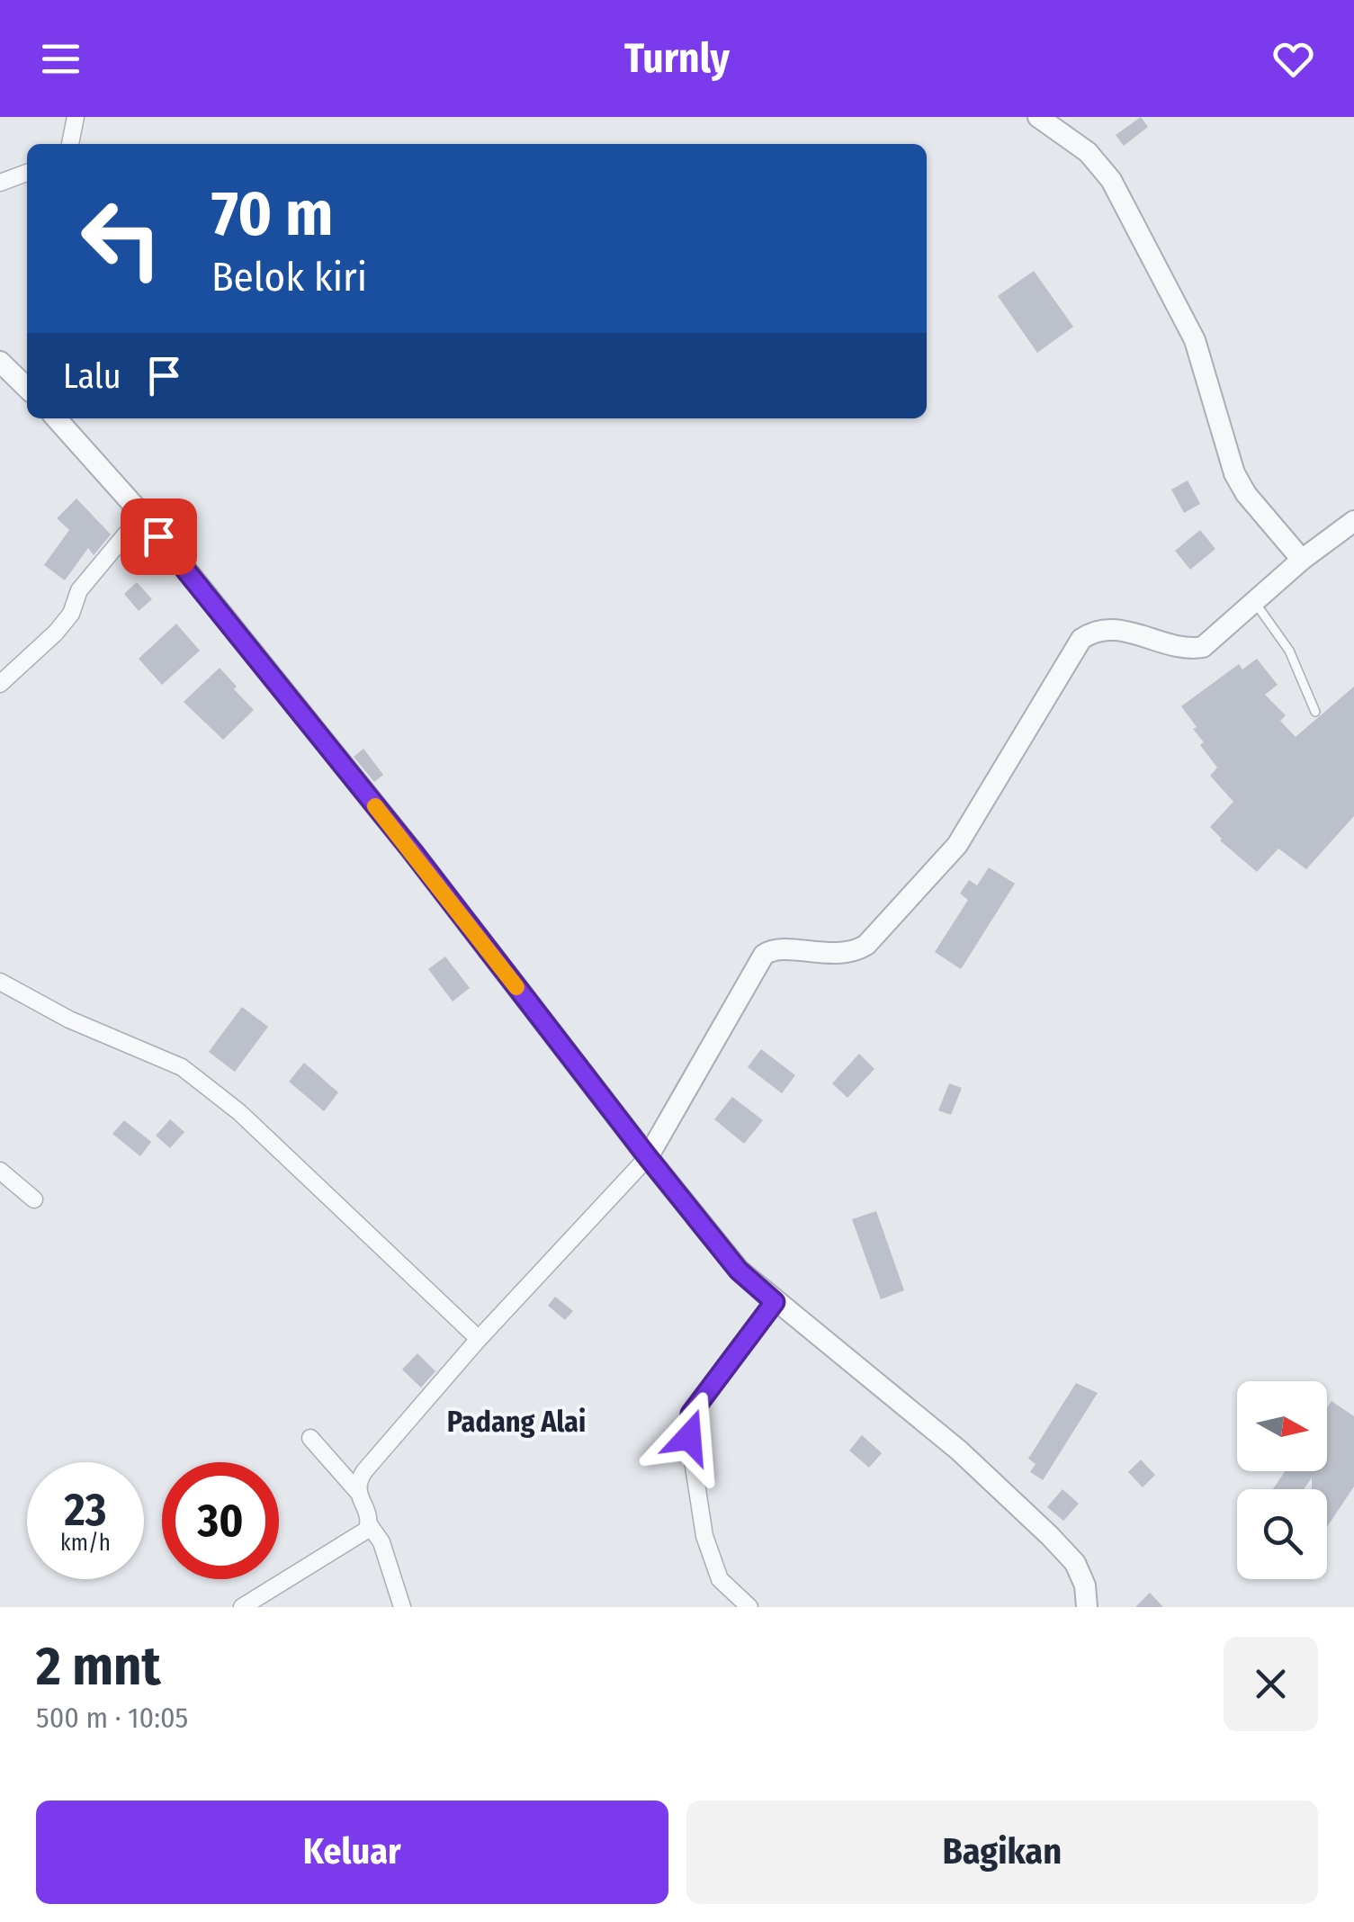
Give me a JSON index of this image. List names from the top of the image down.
{
  "districts": ["Padang Alai"],
  "north": "right",
  "page": {
    "header": "Turnly",
    "turn": ["70 m", "Belok kiri"],
    "then": "Lalu",
    "speed": "23 km/h",
    "limit": "30",
    "heading": ["2 mnt", "500 m · 10:05"],
    "buttons": ["Keluar", "Bagikan"]
  }
}
